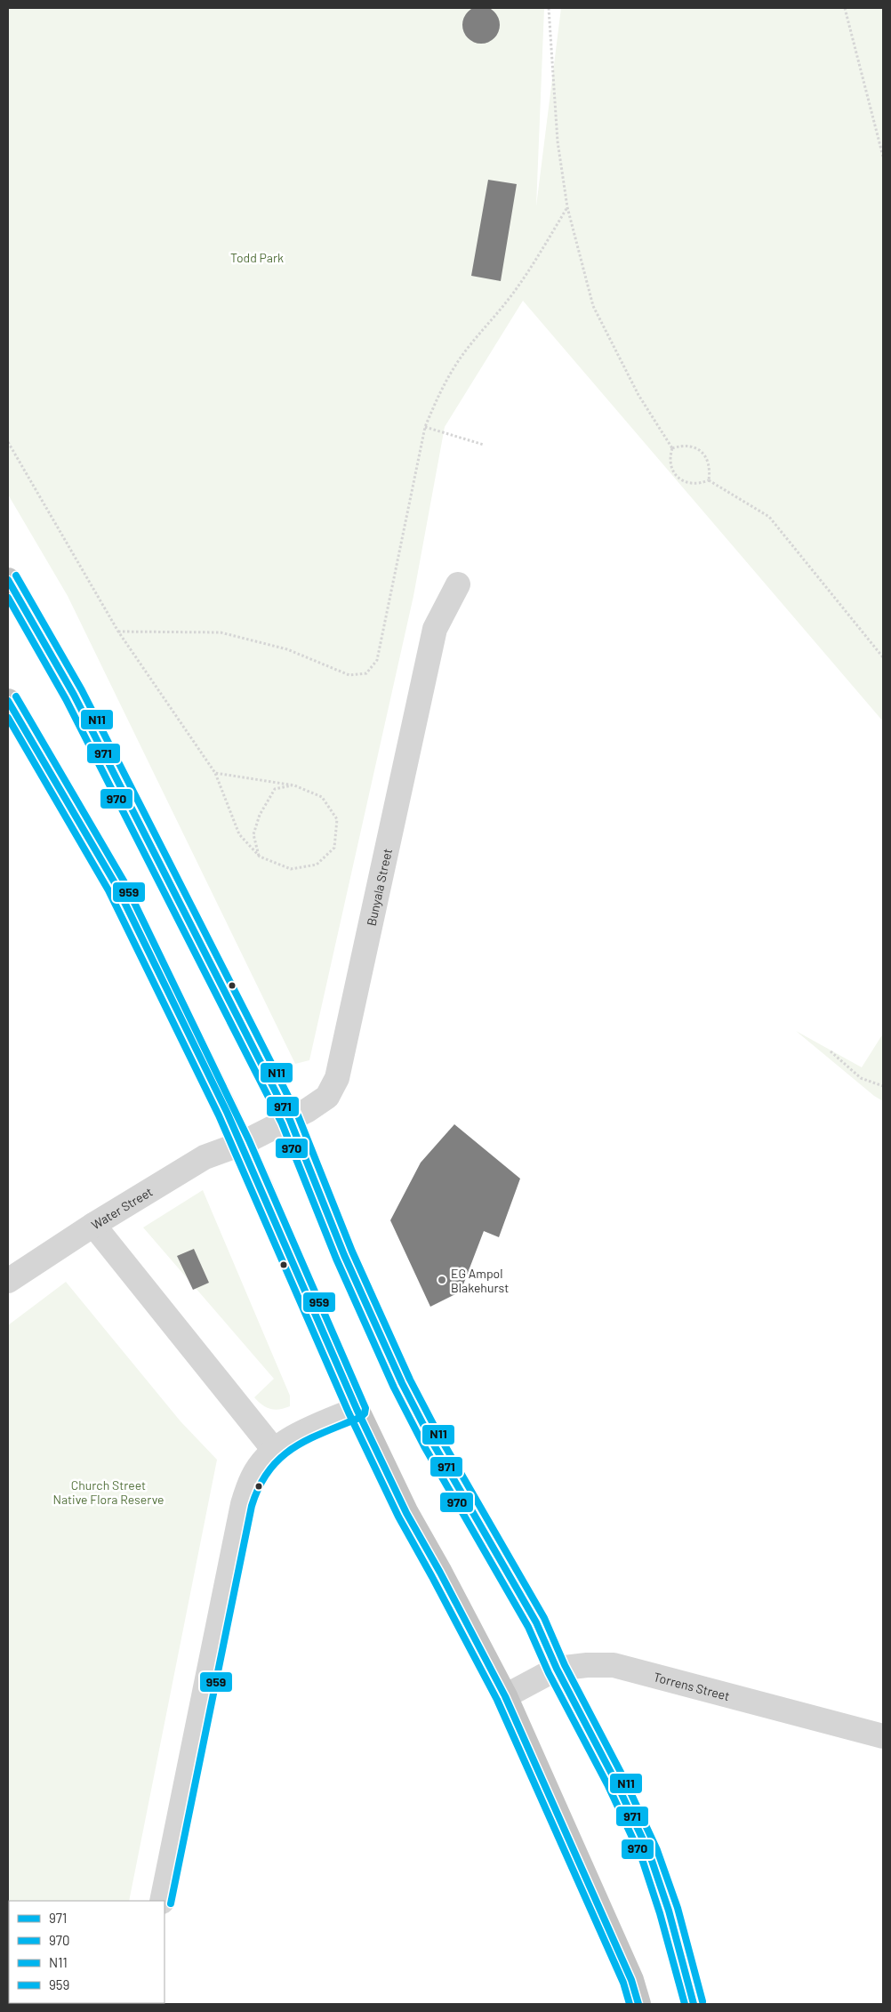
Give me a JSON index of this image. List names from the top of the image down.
{
  "streets": {
    "street": ["Bunyala Street", "Water Street", "Torrens Street"]
  },
  "crossings": [
    ["Bunyala Street", "Water Street"]
  ],
  "parks": ["Todd Park", "Church Street Native Flora Reserve"],
  "places": ["EG Ampol Blakehurst"],
  "lines": [
    "transit line N11",
    "transit line 971",
    "transit line 970",
    "transit line 959"
  ],
  "legend": [
    "971",
    "970",
    "N11",
    "959"
  ]
}
